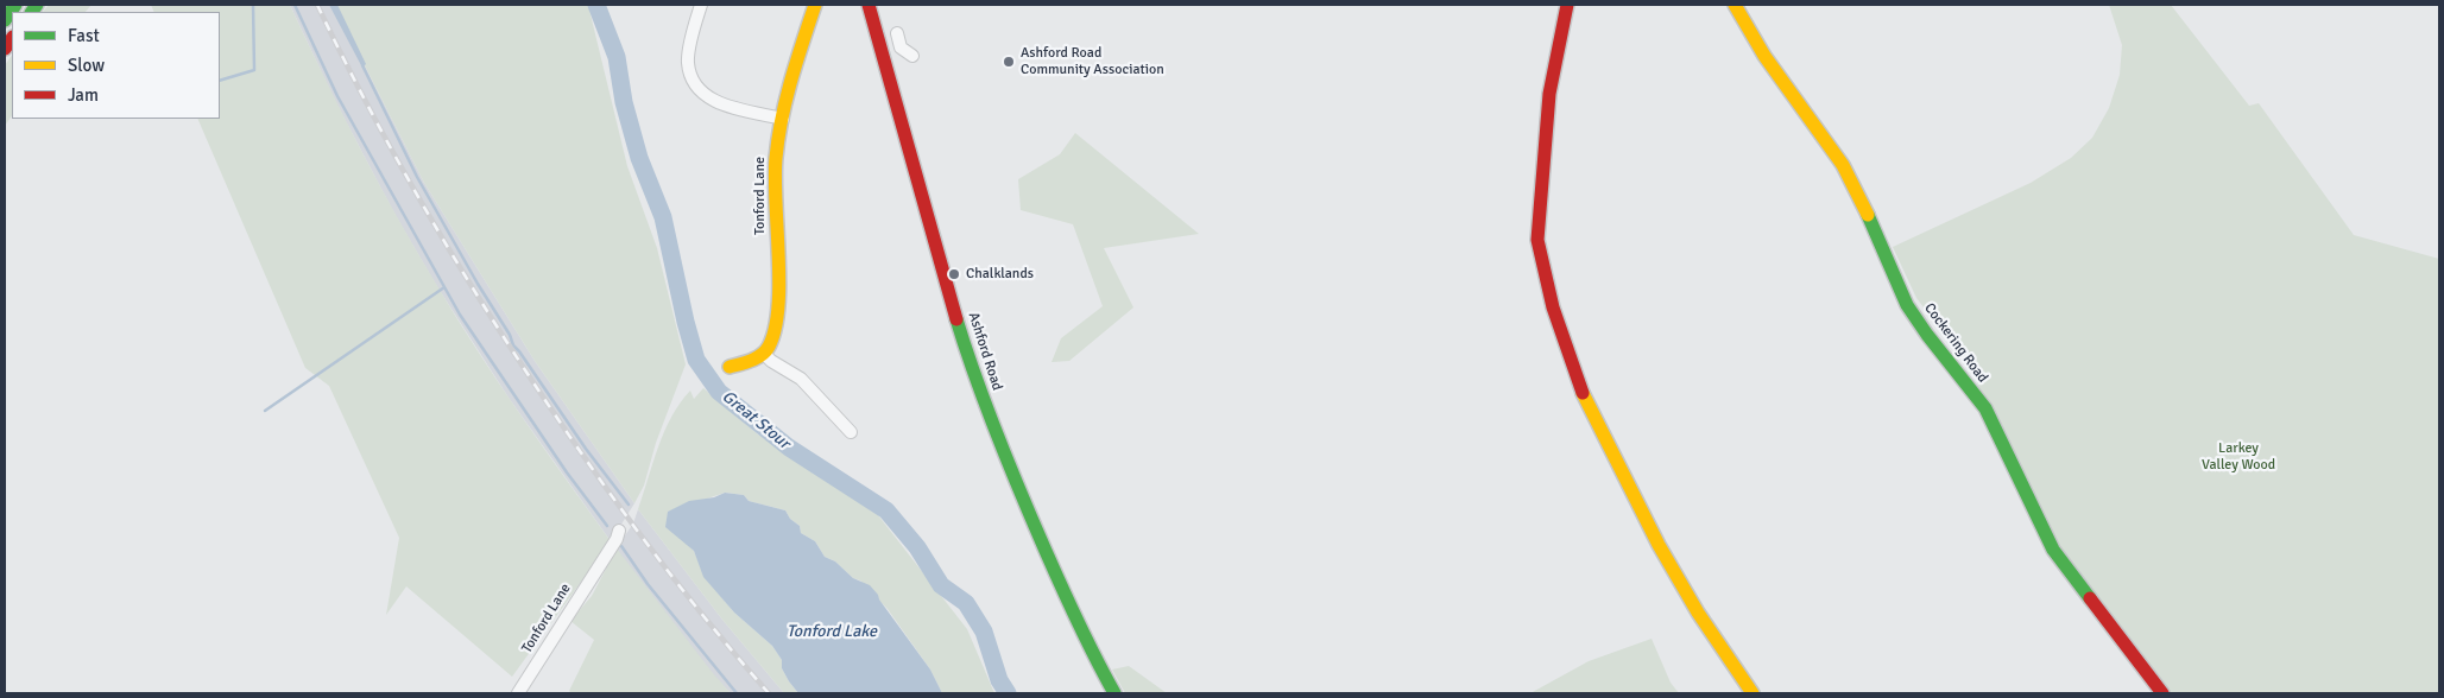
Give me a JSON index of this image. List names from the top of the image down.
{
  "streets": {
    "main road": ["Tonford Lane", "Cockering Road", "Ashford Road"]
  },
  "water": ["Great Stour", "Tonford Lake"],
  "parks": ["Larkey Valley Wood"],
  "places": ["Ashford Road Community Association", "Chalklands"],
  "legend": ["Fast", "Slow", "Jam"]
}
